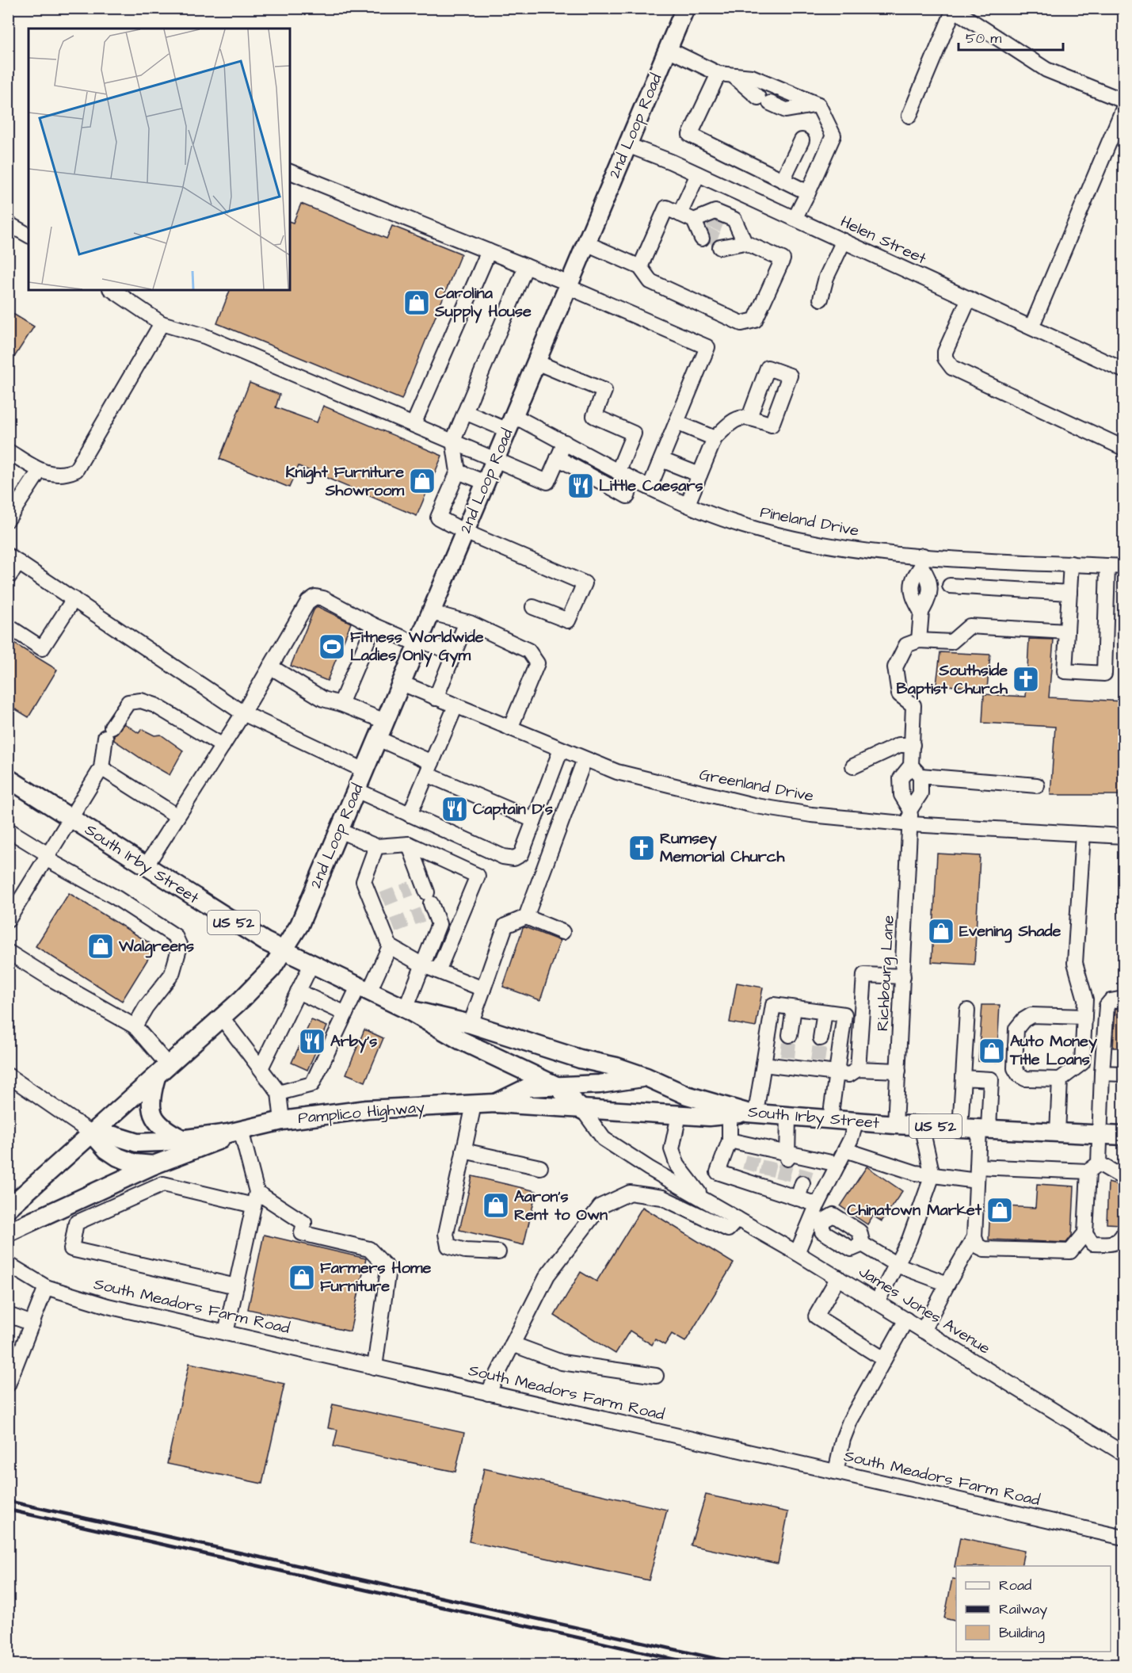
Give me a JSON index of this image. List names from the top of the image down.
{
  "streets": {
    "main road": [
      "2nd Loop Road",
      "South Irby Street",
      "US 52",
      "Pamplico Highway"
    ],
    "street": [
      "Helen Street",
      "Pineland Drive",
      "Greenland Drive",
      "Richbourg Lane",
      "South Meadors Farm Road",
      "James Jones Avenue"
    ]
  },
  "crossings": [
    ["2nd Loop Road", "Helen Street"],
    ["2nd Loop Road", "Pineland Drive"],
    ["2nd Loop Road", "Greenland Drive"],
    ["2nd Loop Road", "South Irby Street"],
    ["Greenland Drive", "Richbourg Lane"],
    ["South Irby Street", "Richbourg Lane"],
    ["South Irby Street", "Pamplico Highway"],
    ["South Irby Street", "James Jones Avenue"],
    ["Pamplico Highway", "James Jones Avenue"]
  ],
  "places": {
    "shop": [
      "Carolina Supply House",
      "Knight Furniture Showroom",
      "Evening Shade",
      "Walgreens",
      "Auto Money Title Loans",
      "Aaron's Rent to Own",
      "Chinatown Market",
      "Farmers Home Furniture"
    ],
    "restaurant": ["Little Caesars", "Captain D's", "Arby's"],
    "sports": ["Fitness Worldwide Ladies Only Gym"],
    "church": ["Southside Baptist Church", "Rumsey Memorial Church"]
  },
  "legend": ["Road", "Railway", "Building"],
  "scale_bar": "50 m"
}
